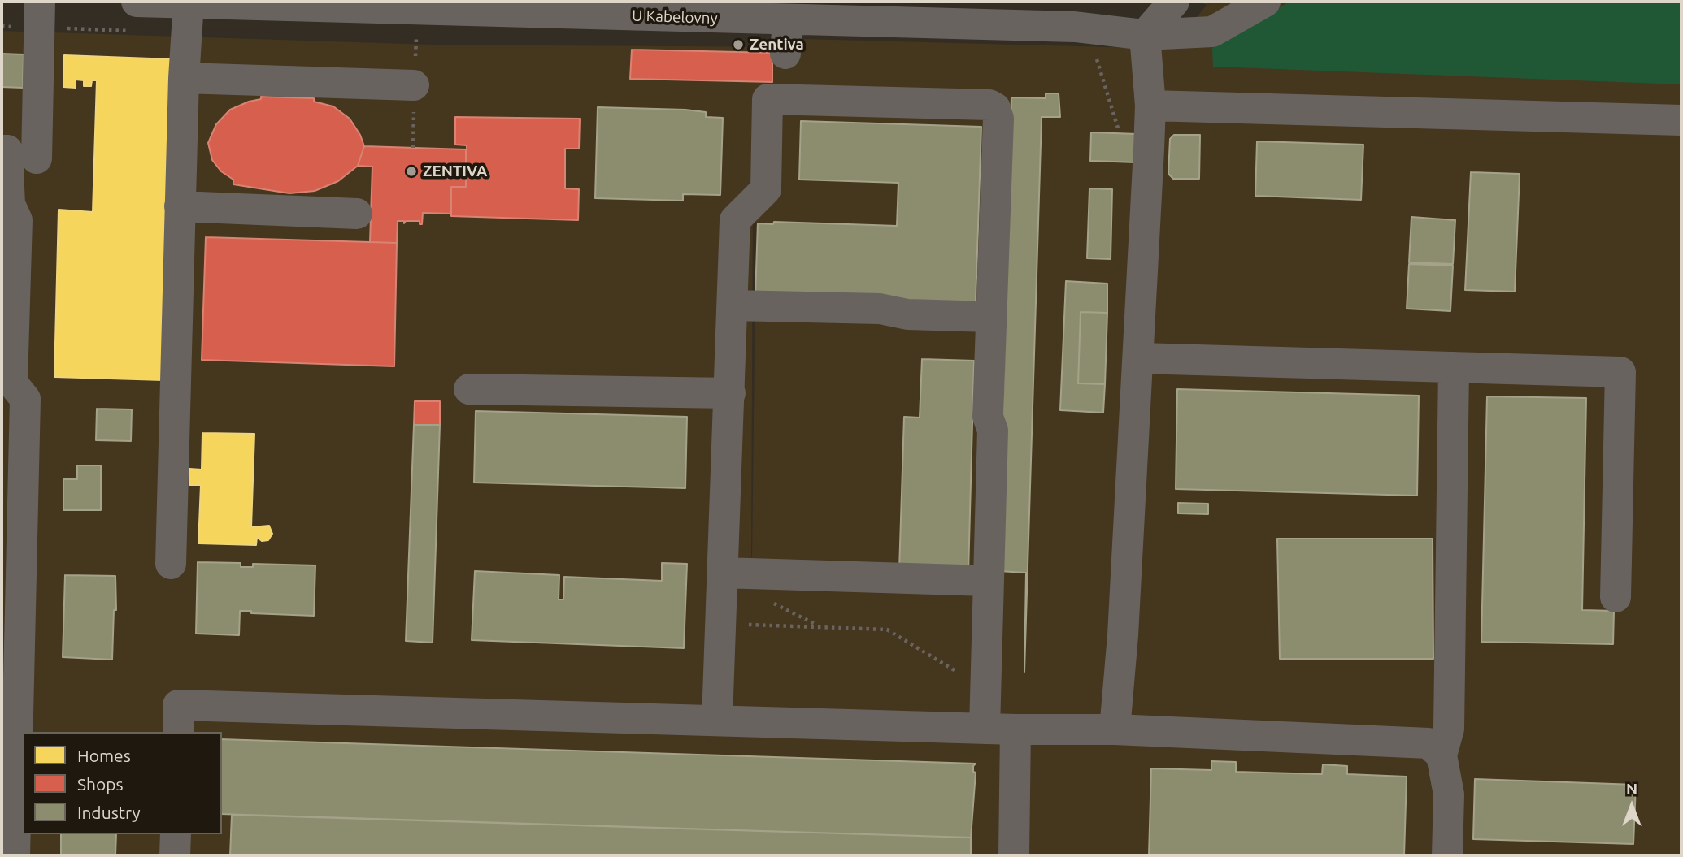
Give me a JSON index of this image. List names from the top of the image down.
{
  "streets": {
    "street": ["U Kabelovny"]
  },
  "places": ["Zentiva", "ZENTIVA"],
  "legend": ["Homes", "Shops", "Industry"],
  "north": "top"
}
